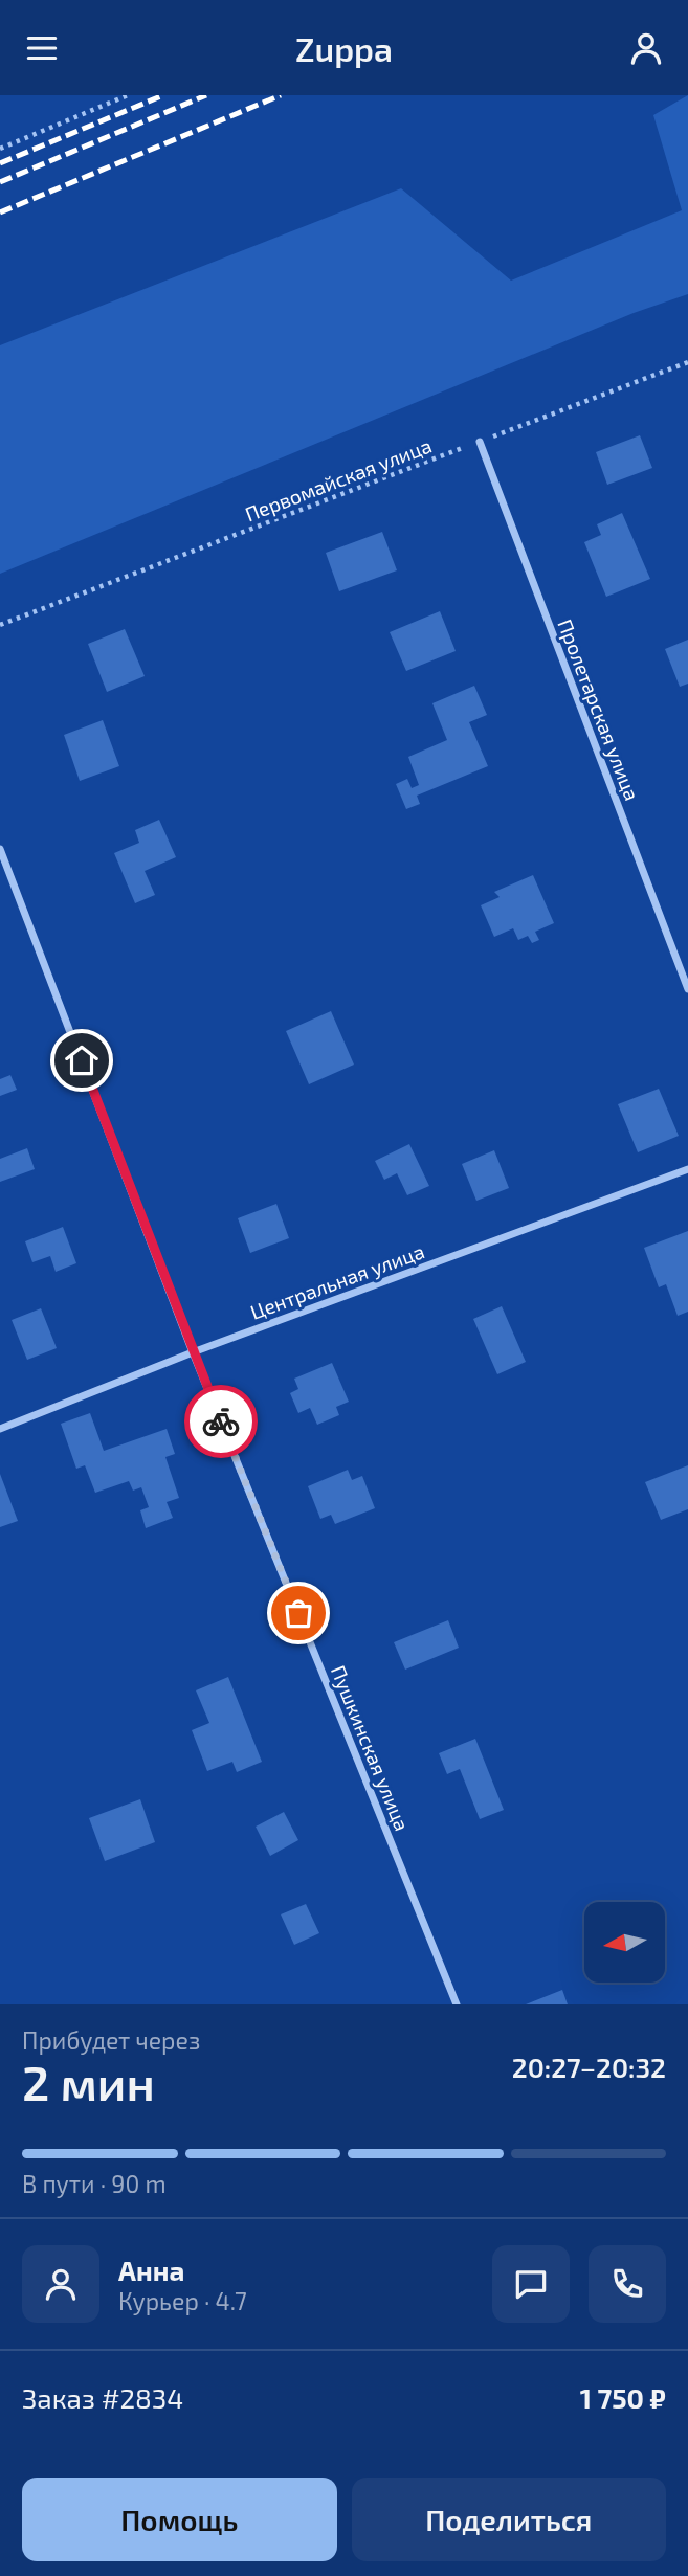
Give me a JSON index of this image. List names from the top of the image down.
{
  "streets": {
    "street": ["Пролетарская улица", "Центральная улица", "Пушкинская улица"],
    "path": ["Первомайская улица"]
  },
  "crossings": [
    ["Первомайская улица", "Пролетарская улица"],
    ["Центральная улица", "Пушкинская улица"]
  ],
  "north": "left",
  "page": {
    "header": "Zuppa",
    "heading": ["2 мин", "Прибудет через", "20:27–20:32"],
    "panel": [
      "Анна",
      "Курьер · 4.7",
      "Заказ #2834",
      "1 750 ₽"
    ],
    "bar": "В пути · 90 m",
    "buttons": ["Помощь", "Поделиться"]
  }
}
